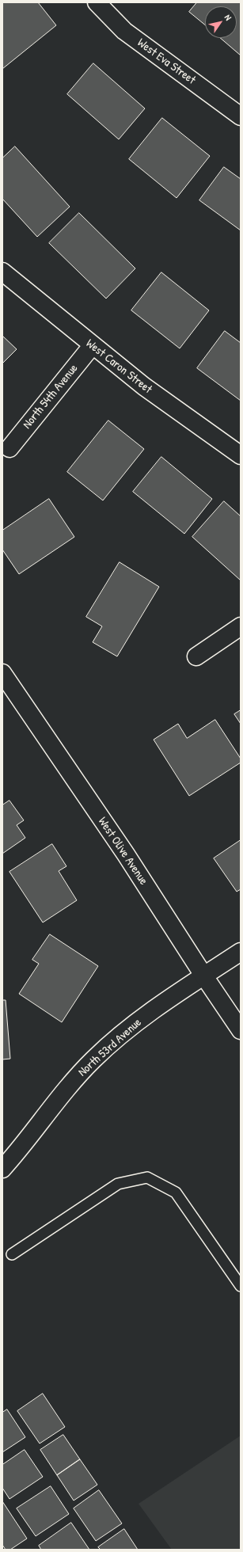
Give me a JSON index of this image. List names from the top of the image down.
{
  "streets": {
    "street": [
      "West Eva Street",
      "West Caron Street",
      "North 54th Avenue",
      "West Olive Avenue",
      "North 53rd Avenue"
    ]
  },
  "crossings": [
    ["West Caron Street", "North 54th Avenue"],
    ["West Olive Avenue", "North 53rd Avenue"]
  ],
  "north": "top right"
}
